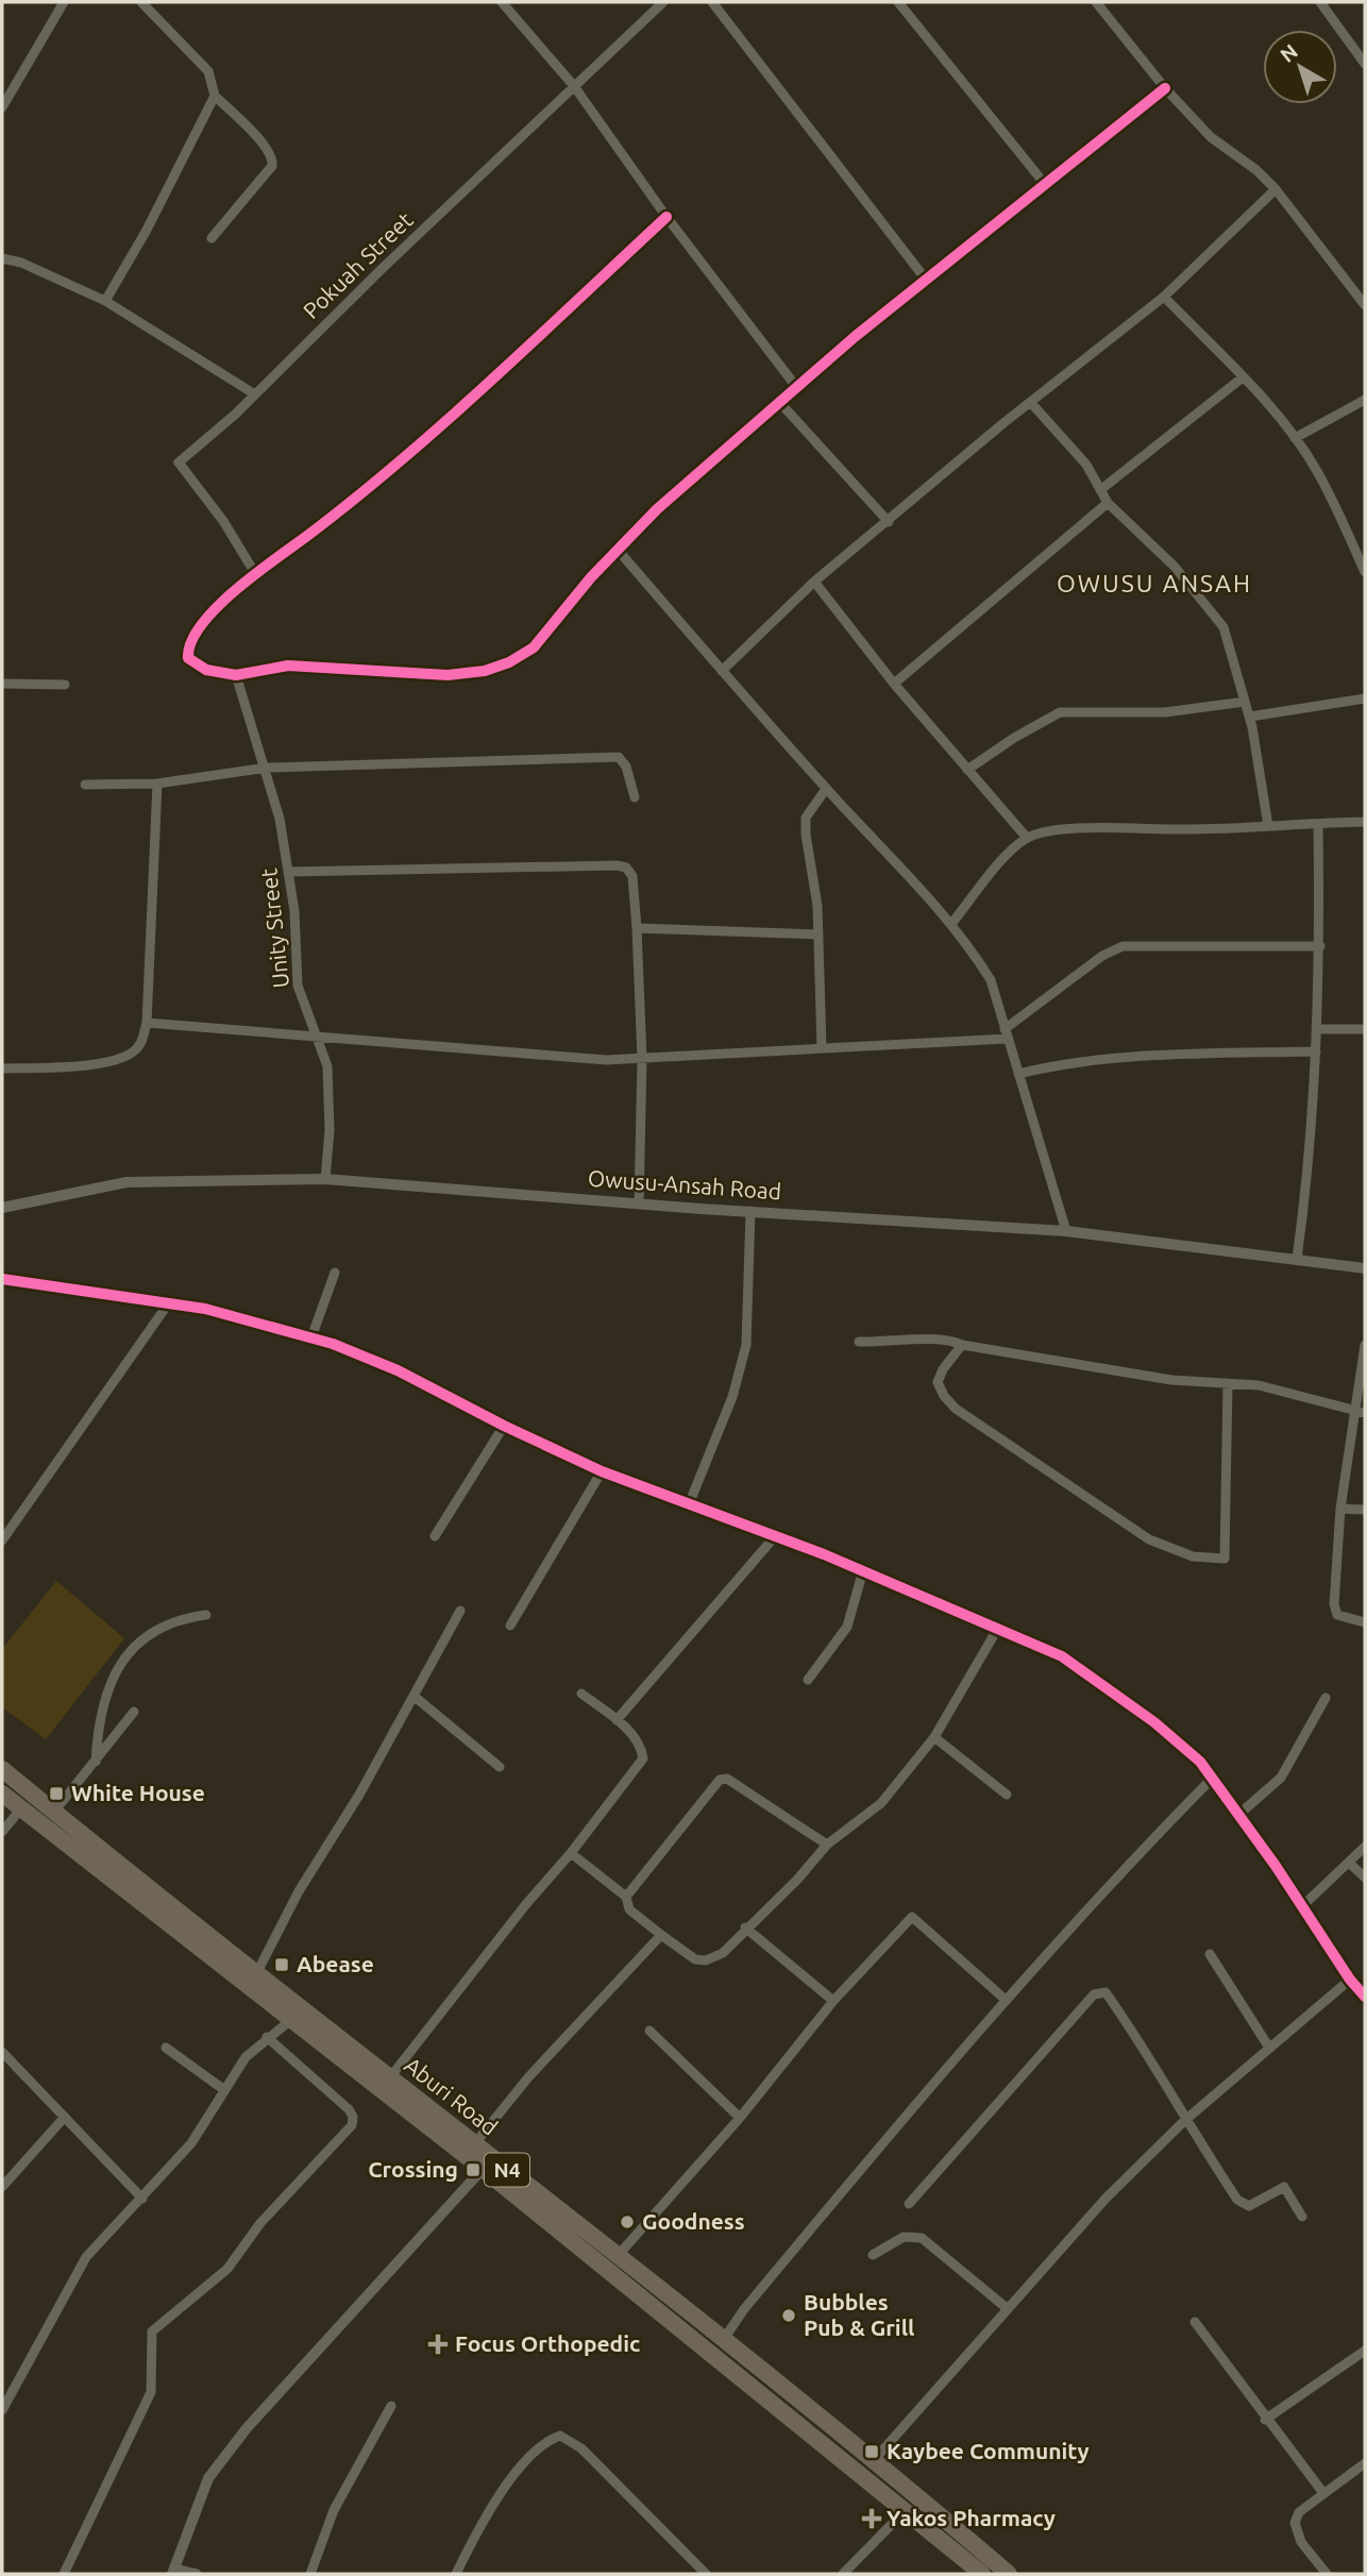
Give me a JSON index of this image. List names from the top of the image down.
{
  "streets": {
    "highway": ["Aburi Road", "N4"],
    "street": ["Pokuah Street", "Unity Street", "Owusu-Ansah Road"]
  },
  "crossings": [
    ["Unity Street", "Owusu-Ansah Road"]
  ],
  "districts": ["OWUSU ANSAH"],
  "places": {
    "transit": [
      "White House",
      "Abease",
      "Crossing",
      "Kaybee Community"
    ],
    "other": ["Goodness", "Bubbles Pub & Grill"],
    "health": ["Focus Orthopedic", "Yakos Pharmacy"]
  },
  "north": "top left"
}
